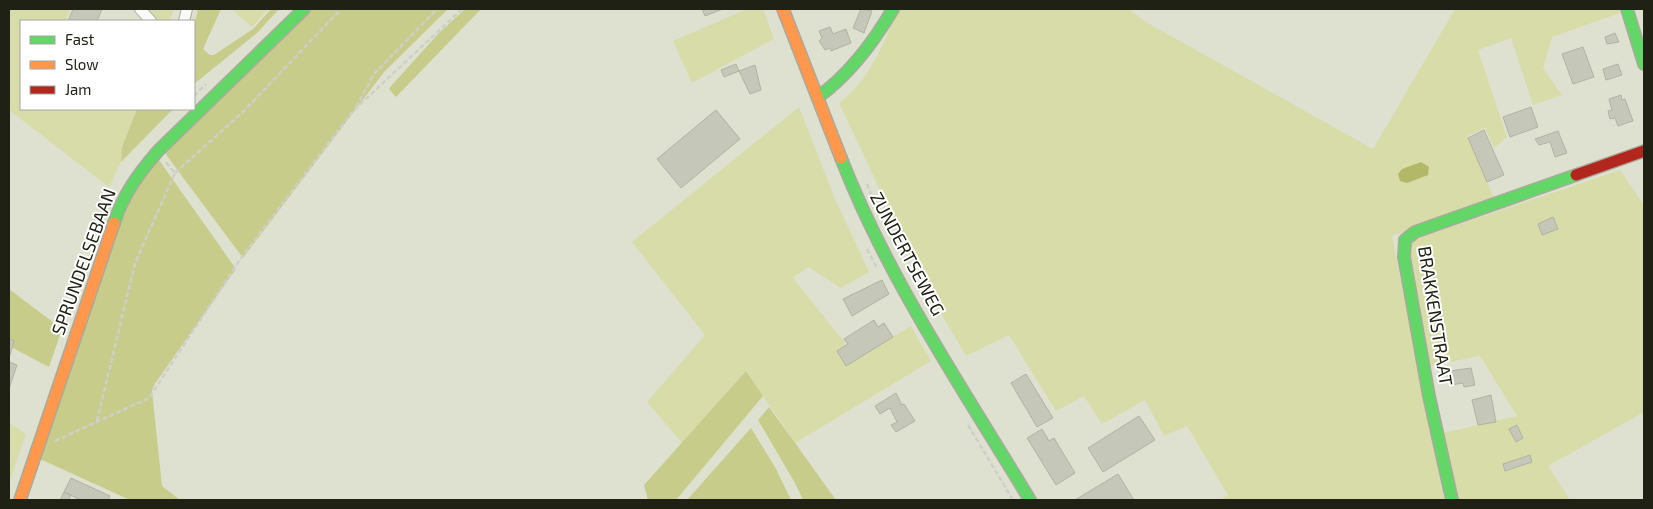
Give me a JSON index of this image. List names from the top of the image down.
{
  "streets": {
    "street": ["ZUNDERTSEWEG", "SPRUNDELSEBAAN", "BRAKKENSTRAAT"]
  },
  "legend": ["Fast", "Slow", "Jam"]
}
